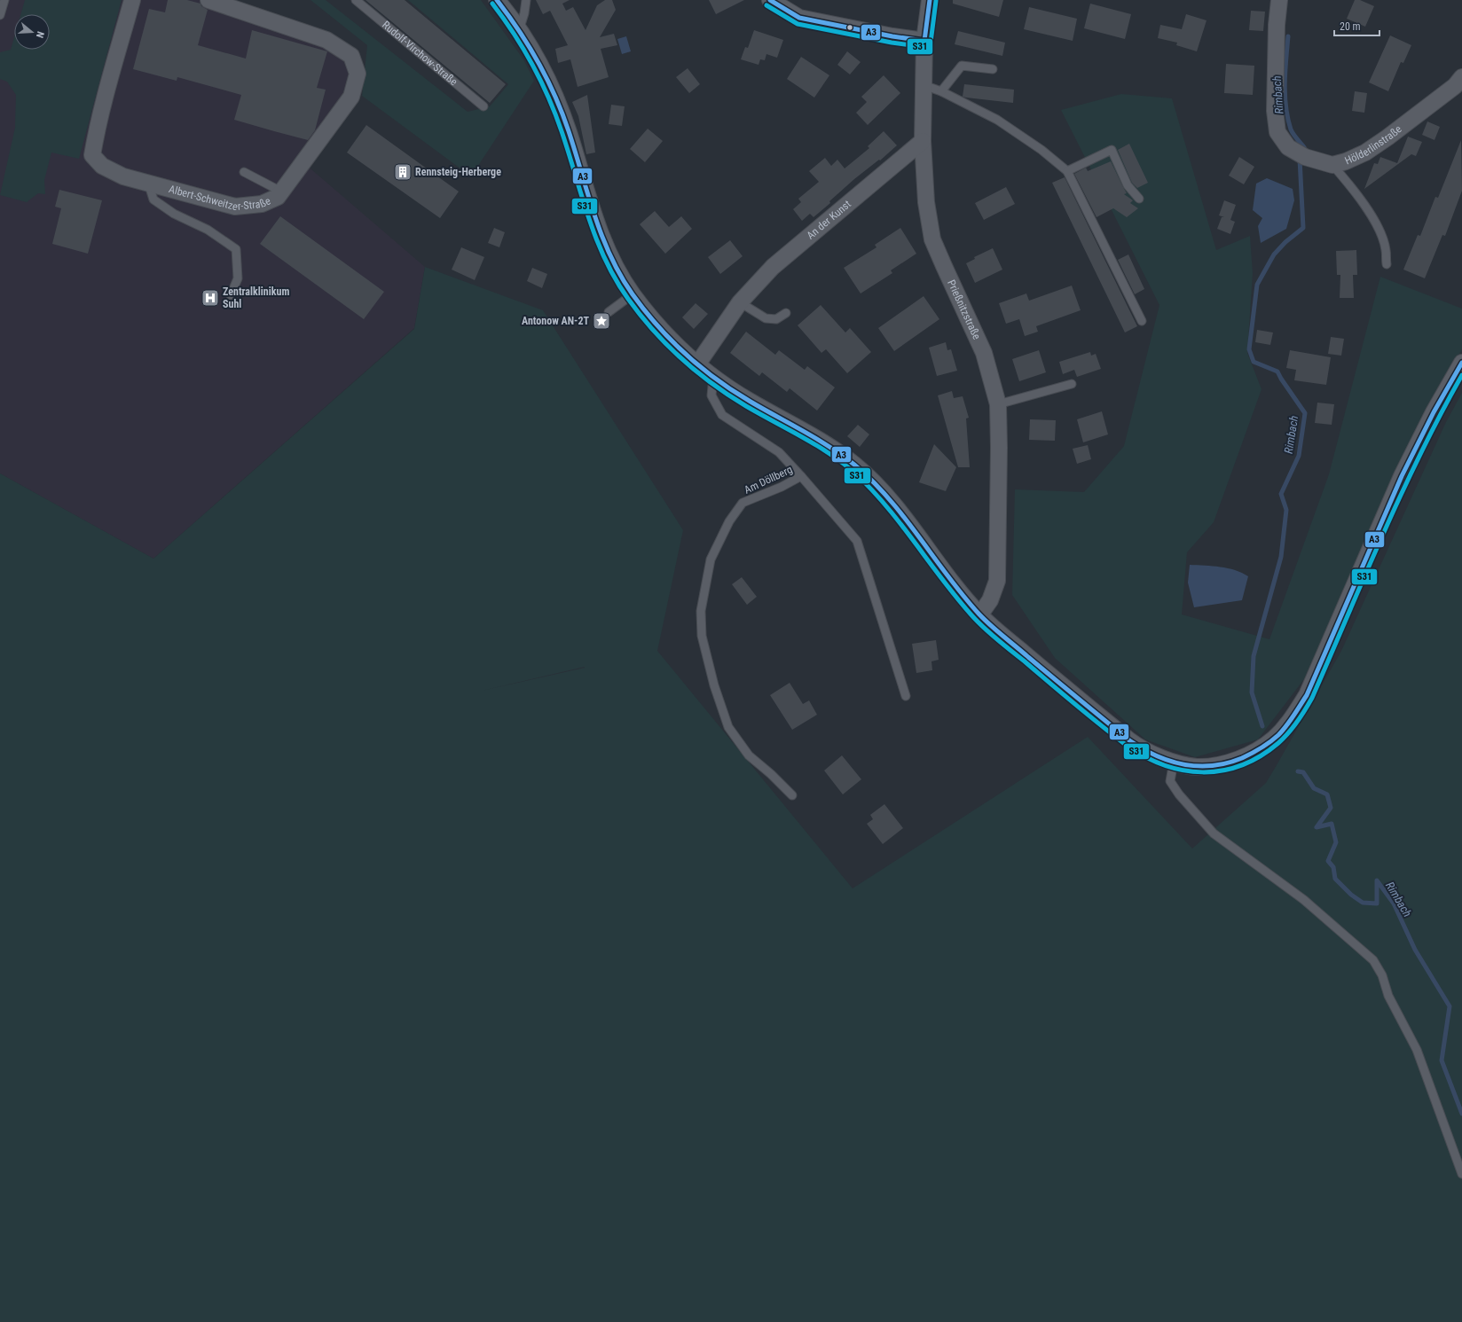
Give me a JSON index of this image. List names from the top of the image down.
{
  "streets": {
    "street": [
      "Hölderlinstraße",
      "Albert-Schweitzer-Straße",
      "An der Kunst",
      "Prießnitzstraße"
    ],
    "lane": ["Rudolf-Virchow-Straße", "Am Döllberg"]
  },
  "crossings": [
    ["An der Kunst", "Prießnitzstraße"]
  ],
  "water": ["Rimbach"],
  "places": {
    "building": ["Rennsteig-Herberge"],
    "hospital": ["Zentralklinikum Suhl"],
    "place": ["Antonow AN-2T"]
  },
  "lines": ["transit line A3", "transit line S31"],
  "scale_bar": "20 m",
  "north": "right"
}
